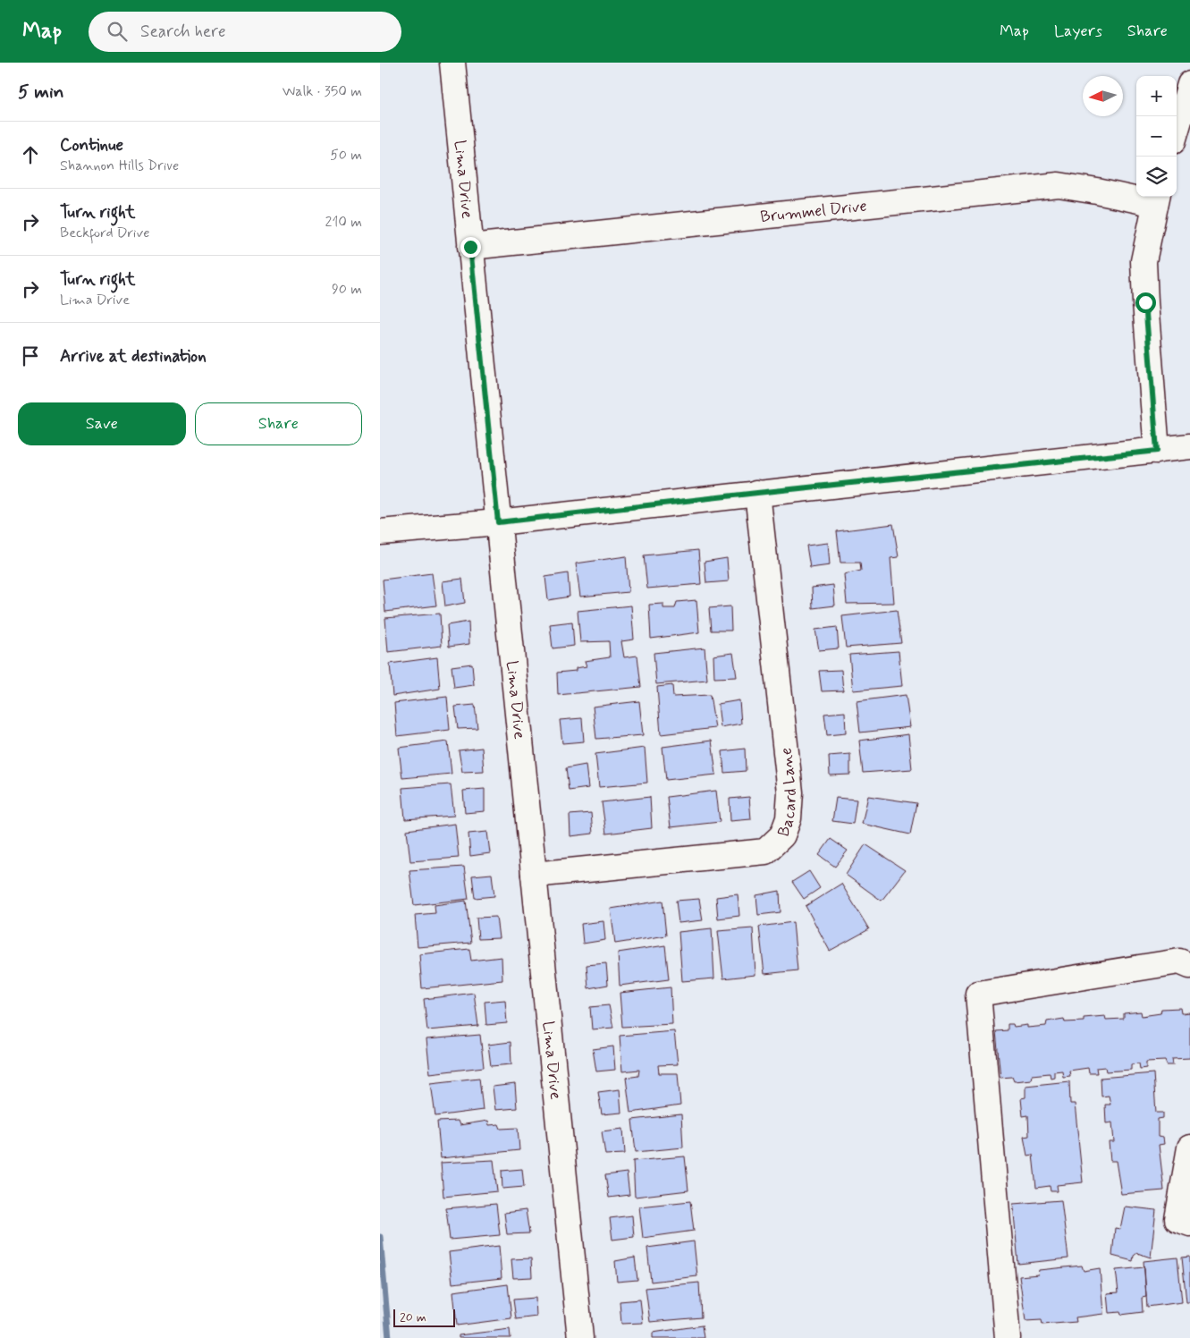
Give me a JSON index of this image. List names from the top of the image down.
{
  "streets": {
    "street": ["Lima Drive", "Brummel Drive", "Bacard Lane"]
  },
  "crossings": [
    ["Lima Drive", "Brummel Drive"],
    ["Lima Drive", "Bacard Lane"]
  ],
  "scale_bar": "20 m",
  "north": "left",
  "page": {
    "header": "Map",
    "search": "Search here",
    "nav": ["Map", "Layers", "Share"],
    "heading": ["5 min", "Walk · 350 m"],
    "map_buttons": ["+", "−"],
    "list": [
      ["Continue", "Shannon Hills Drive", "50 m"],
      ["Turn right", "Beckford Drive", "210 m"],
      ["Turn right", "Lima Drive", "90 m"],
      "Arrive at destination"
    ],
    "buttons": ["Save", "Share"],
    "scale": "20 m"
  }
}
